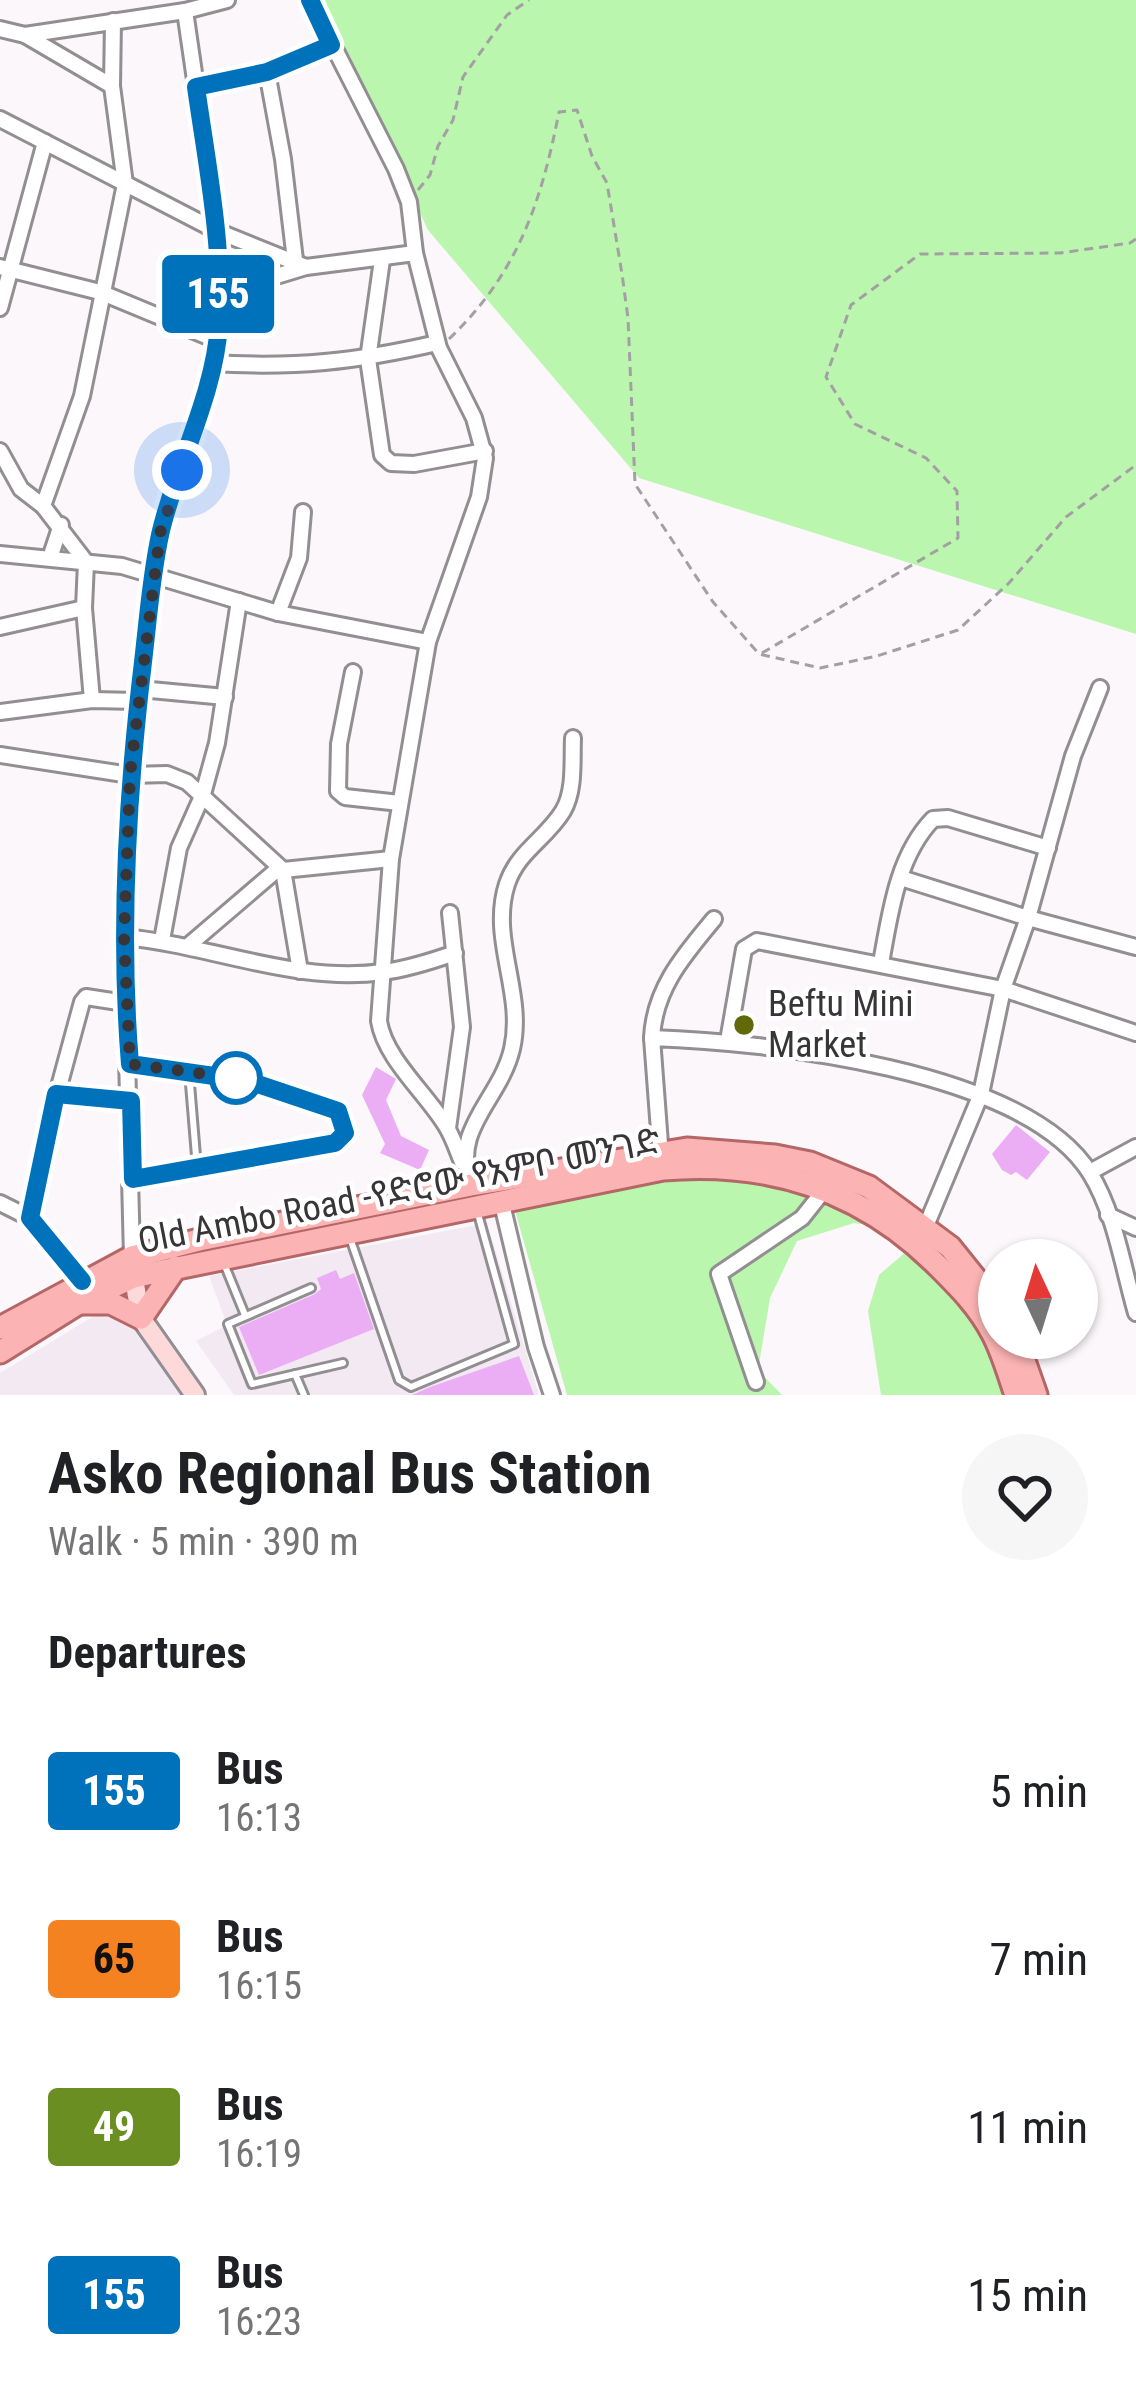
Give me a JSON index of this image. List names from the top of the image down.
{
  "streets": {
    "main road": ["Old Ambo Road -የድሮው የአምቦ መንገድ"]
  },
  "places": ["Beftu Mini Market"],
  "lines": ["bus line 155"],
  "north": "top",
  "page": {
    "on_map": "155",
    "heading": [
      ["Asko Regional Bus Station", "Walk · 5 min · 390 m"],
      "Departures"
    ],
    "list": [
      {
        "mark": "155",
        "name": "Bus",
        "note": "16:13",
        "value": "5 min"
      },
      {
        "mark": "65",
        "name": "Bus",
        "note": "16:15",
        "value": "7 min"
      },
      {
        "mark": "49",
        "name": "Bus",
        "note": "16:19",
        "value": "11 min"
      },
      {
        "mark": "155",
        "name": "Bus",
        "note": "16:23",
        "value": "15 min"
      }
    ]
  }
}
